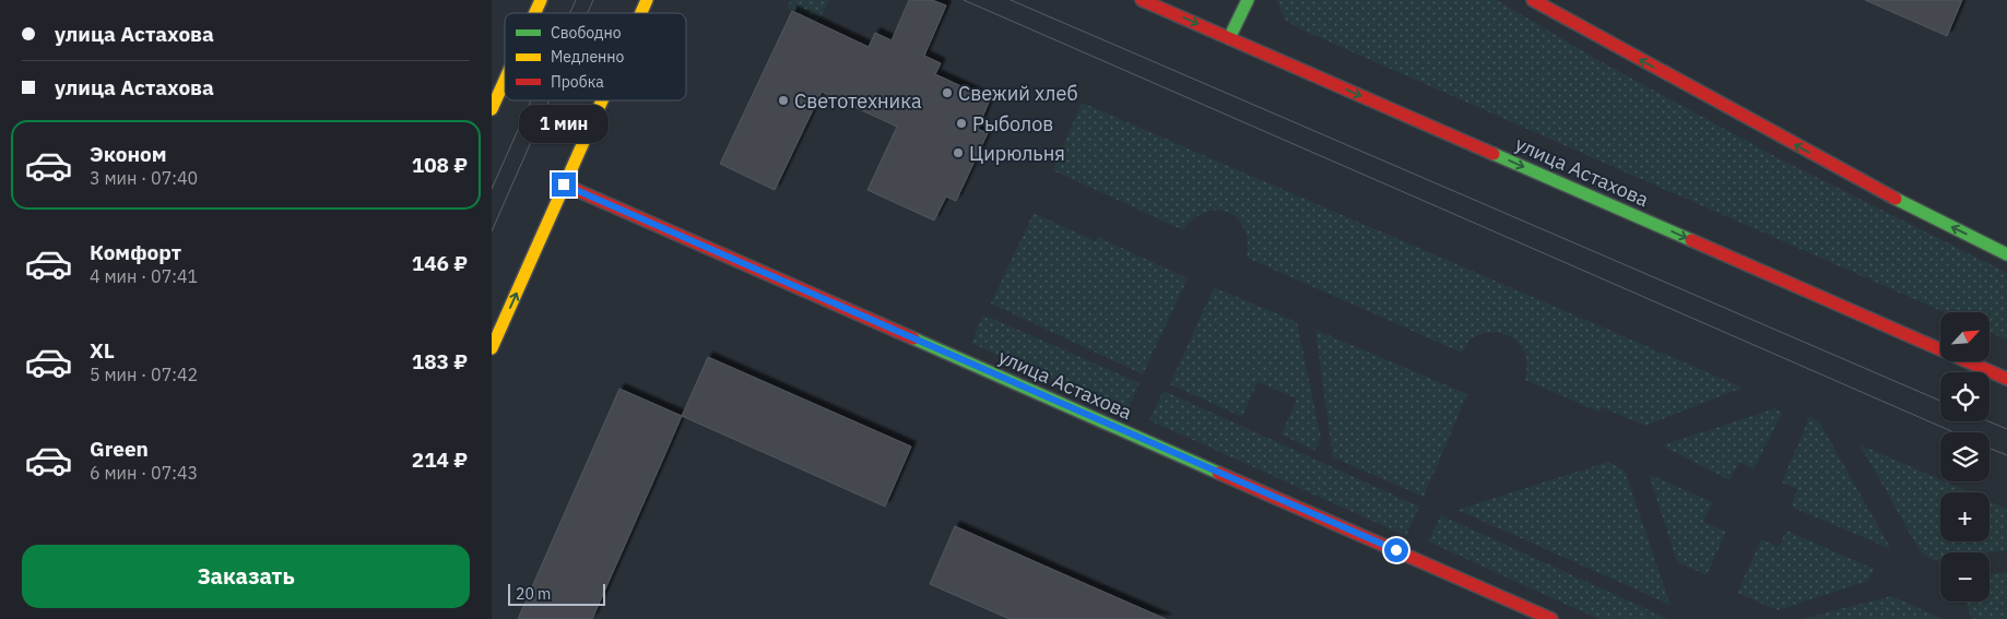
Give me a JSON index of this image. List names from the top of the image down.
{
  "streets": {
    "main road": ["улица Астахова"]
  },
  "one_way": ["улица Астахова"],
  "places": [
    "Свежий хлеб",
    "Светотехника",
    "Рыболов",
    "Цирюльня"
  ],
  "legend": ["Свободно", "Медленно", "Пробка"],
  "scale_bar": "20 m",
  "north": "top right",
  "page": {
    "banner": ["улица Астахова", "улица Астахова"],
    "bubble": "1 мин",
    "list": [
      {
        "name": "Эконом",
        "note": "3 мин · 07:40",
        "value": "108 ₽"
      },
      {
        "name": "Комфорт",
        "note": "4 мин · 07:41",
        "value": "146 ₽"
      },
      {
        "name": "XL",
        "note": "5 мин · 07:42",
        "value": "183 ₽"
      },
      {
        "name": "Green",
        "note": "6 мин · 07:43",
        "value": "214 ₽"
      }
    ],
    "map_buttons": ["+", "−"],
    "buttons": "Заказать",
    "scale": "20 m"
  }
}
